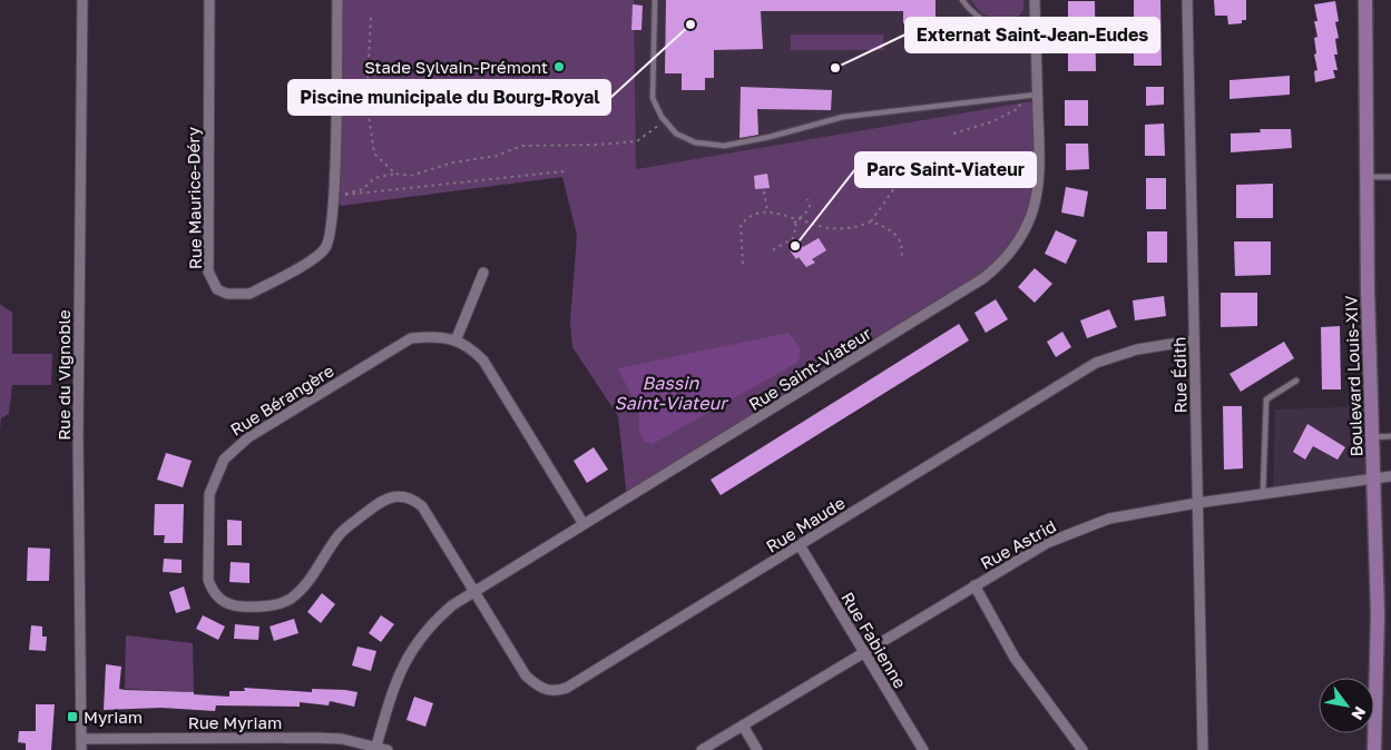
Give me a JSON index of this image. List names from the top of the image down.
{
  "streets": {
    "main road": ["Boulevard Louis-XIV"],
    "street": [
      "Rue Maurice-Déry",
      "Rue Saint-Viateur",
      "Rue du Vignoble",
      "Rue Édith",
      "Rue Bérangère",
      "Rue Maude",
      "Rue Astrid",
      "Rue Fabienne",
      "Rue Myriam"
    ]
  },
  "crossings": [
    ["Rue Saint-Viateur", "Rue Bérangère"],
    ["Rue Saint-Viateur", "Rue Maude"],
    ["Rue Saint-Viateur", "Rue Myriam"],
    ["Rue du Vignoble", "Rue Myriam"],
    ["Rue Édith", "Rue Maude"],
    ["Rue Édith", "Rue Astrid"],
    ["Boulevard Louis-XIV", "Rue Astrid"],
    ["Rue Bérangère", "Rue Maude"],
    ["Rue Maude", "Rue Fabienne"],
    ["Rue Astrid", "Rue Fabienne"]
  ],
  "water": ["Bassin Saint-Viateur"],
  "places": {
    "other": [
      "Piscine municipale du Bourg-Royal",
      "Stade Sylvain-Prémont",
      "Externat Saint-Jean-Eudes",
      "Parc Saint-Viateur"
    ],
    "transit": ["Myriam"]
  },
  "north": "bottom right"
}
